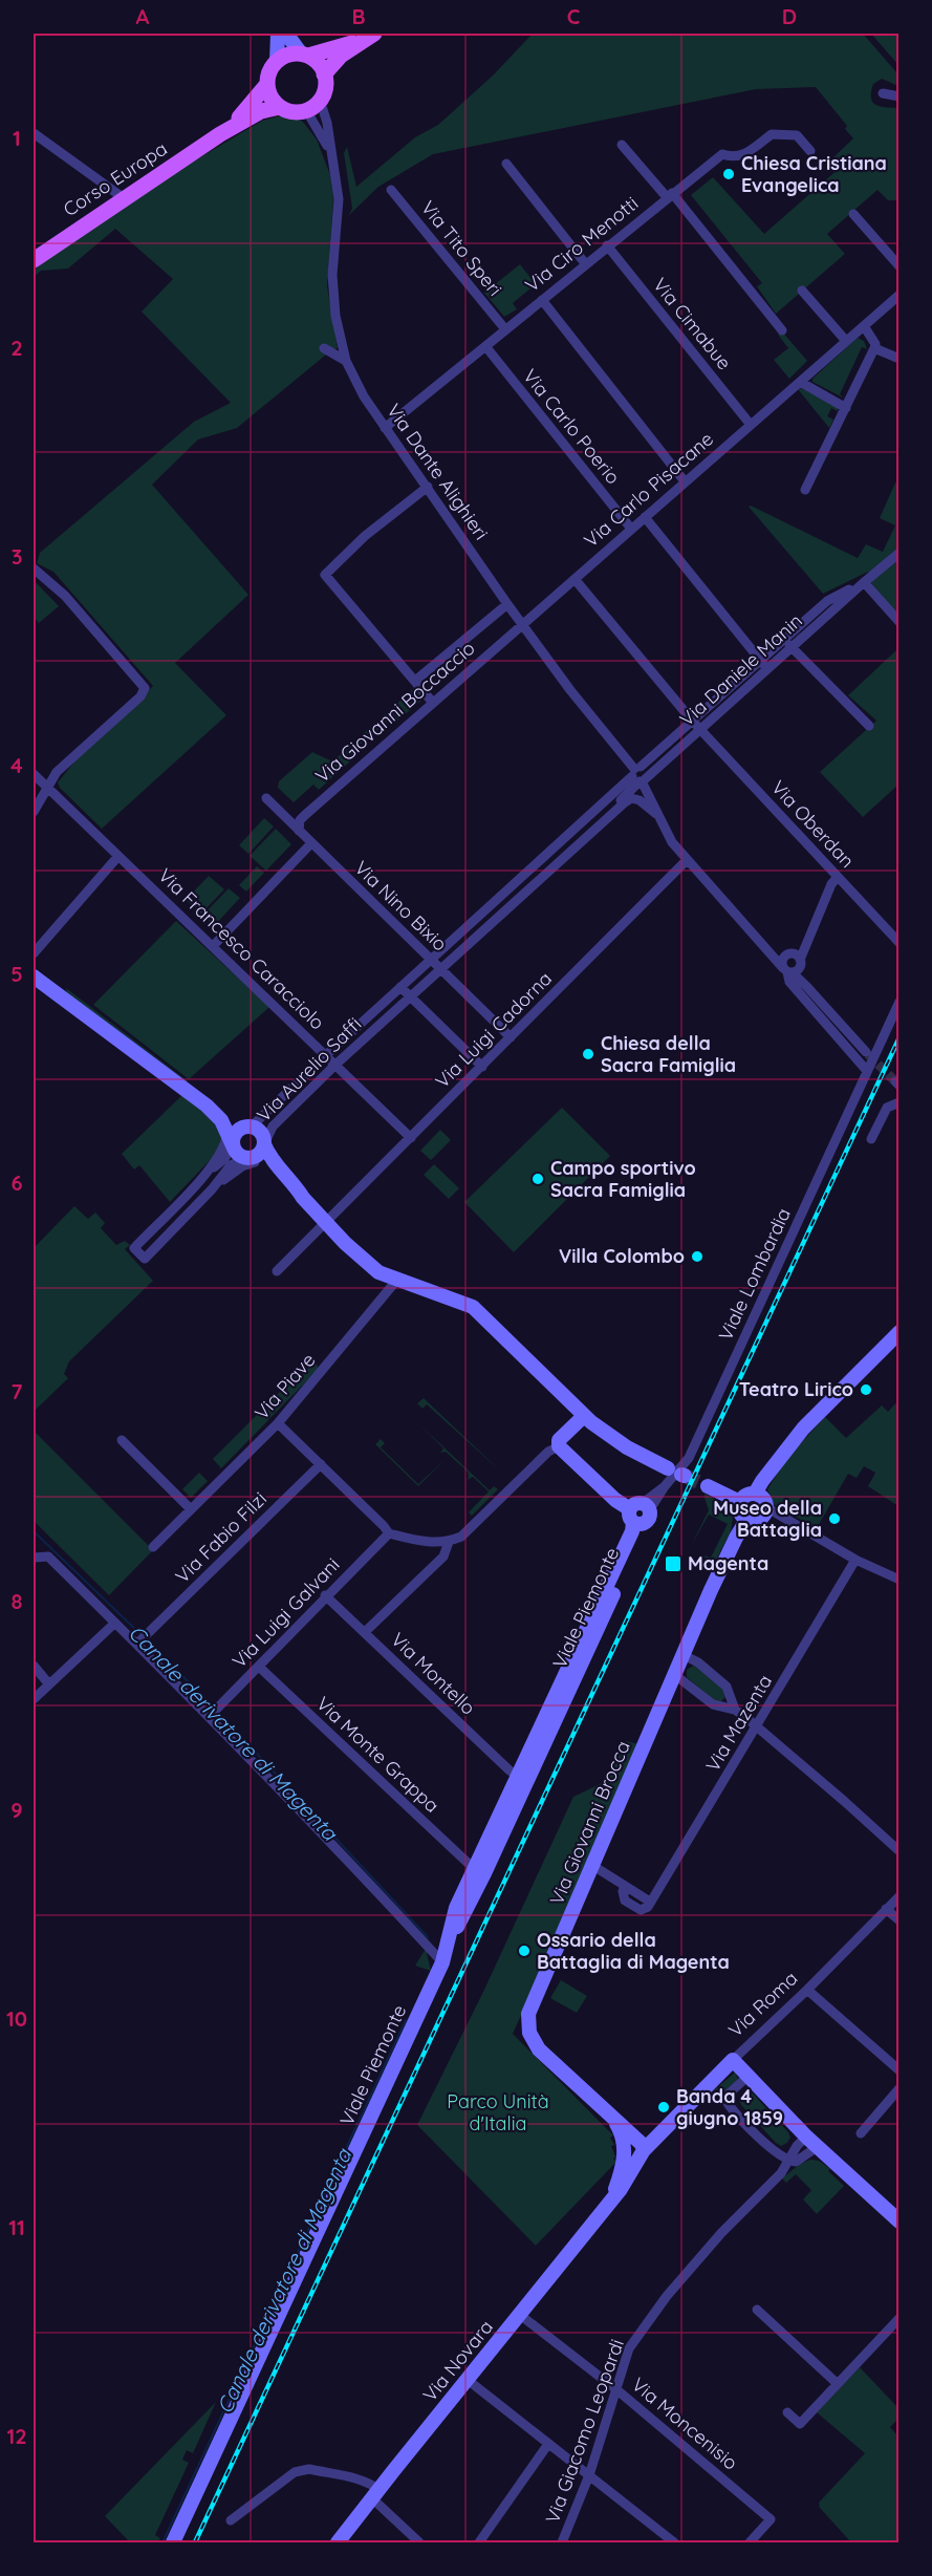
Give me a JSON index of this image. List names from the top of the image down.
{
  "streets": {
    "main road": ["Corso Europa"],
    "street": [
      "Via Ciro Menotti",
      "Via Tito Speri",
      "Via Cimabue",
      "Via Carlo Poerio",
      "Via Dante Alighieri",
      "Via Carlo Pisacane",
      "Via Daniele Manin",
      "Via Giovanni Boccaccio",
      "Via Oberdan",
      "Via Nino Bixio",
      "Via Francesco Caracciolo",
      "Via Luigi Cadorna",
      "Via Aurelio Saffi",
      "Viale Lombardia",
      "Via Piave",
      "Via Fabio Filzi",
      "Viale Piemonte",
      "Via Luigi Galvani",
      "Via Montello",
      "Via Mazenta",
      "Via Monte Grappa",
      "Via Giovanni Brocca",
      "Via Roma",
      "Via Novara",
      "Via Moncenisio",
      "Via Giacomo Leopardi"
    ]
  },
  "crossings": [
    ["Corso Europa", "Via Dante Alighieri"],
    ["Via Ciro Menotti", "Via Tito Speri"],
    ["Via Ciro Menotti", "Via Cimabue"],
    ["Via Ciro Menotti", "Via Carlo Poerio"],
    ["Via Ciro Menotti", "Via Dante Alighieri"],
    ["Via Cimabue", "Via Carlo Pisacane"],
    ["Via Carlo Poerio", "Via Carlo Pisacane"],
    ["Via Dante Alighieri", "Via Carlo Pisacane"],
    ["Via Dante Alighieri", "Via Daniele Manin"],
    ["Via Dante Alighieri", "Via Giovanni Boccaccio"],
    ["Via Dante Alighieri", "Via Luigi Cadorna"],
    ["Via Dante Alighieri", "Via Aurelio Saffi"],
    ["Via Dante Alighieri", "Viale Lombardia"],
    ["Via Carlo Pisacane", "Via Giovanni Boccaccio"],
    ["Via Carlo Pisacane", "Via Oberdan"],
    ["Via Daniele Manin", "Via Oberdan"],
    ["Via Daniele Manin", "Via Aurelio Saffi"],
    ["Via Giovanni Boccaccio", "Via Nino Bixio"],
    ["Via Nino Bixio", "Via Luigi Cadorna"],
    ["Via Nino Bixio", "Via Aurelio Saffi"],
    ["Via Francesco Caracciolo", "Via Luigi Cadorna"],
    ["Via Francesco Caracciolo", "Via Aurelio Saffi"],
    ["Viale Lombardia", "Viale Piemonte"],
    ["Viale Piemonte", "Via Montello"],
    ["Viale Piemonte", "Via Monte Grappa"],
    ["Via Luigi Galvani", "Via Montello"],
    ["Via Luigi Galvani", "Via Monte Grappa"],
    ["Via Mazenta", "Via Giovanni Brocca"],
    ["Via Giovanni Brocca", "Via Roma"],
    ["Via Giovanni Brocca", "Via Novara"],
    ["Via Roma", "Via Novara"],
    ["Via Novara", "Via Moncenisio"],
    ["Via Moncenisio", "Via Giacomo Leopardi"]
  ],
  "water": ["Canale derivatore di Magenta"],
  "parks": ["Parco Unità d'Italia"],
  "places": {
    "other": [
      "Chiesa Cristiana Evangelica",
      "Chiesa della Sacra Famiglia",
      "Campo sportivo Sacra Famiglia",
      "Villa Colombo",
      "Teatro Lirico",
      "Museo della Battaglia",
      "Ossario della Battaglia di Magenta",
      "Banda 4 giugno 1859"
    ],
    "transit": ["Magenta"]
  },
  "grid": {
    "columns": [
      "A",
      "B",
      "C",
      "D"
    ],
    "rows": [
      "1",
      "2",
      "3",
      "4",
      "5",
      "6",
      "7",
      "8",
      "9",
      "10",
      "11",
      "12"
    ]
  }
}
